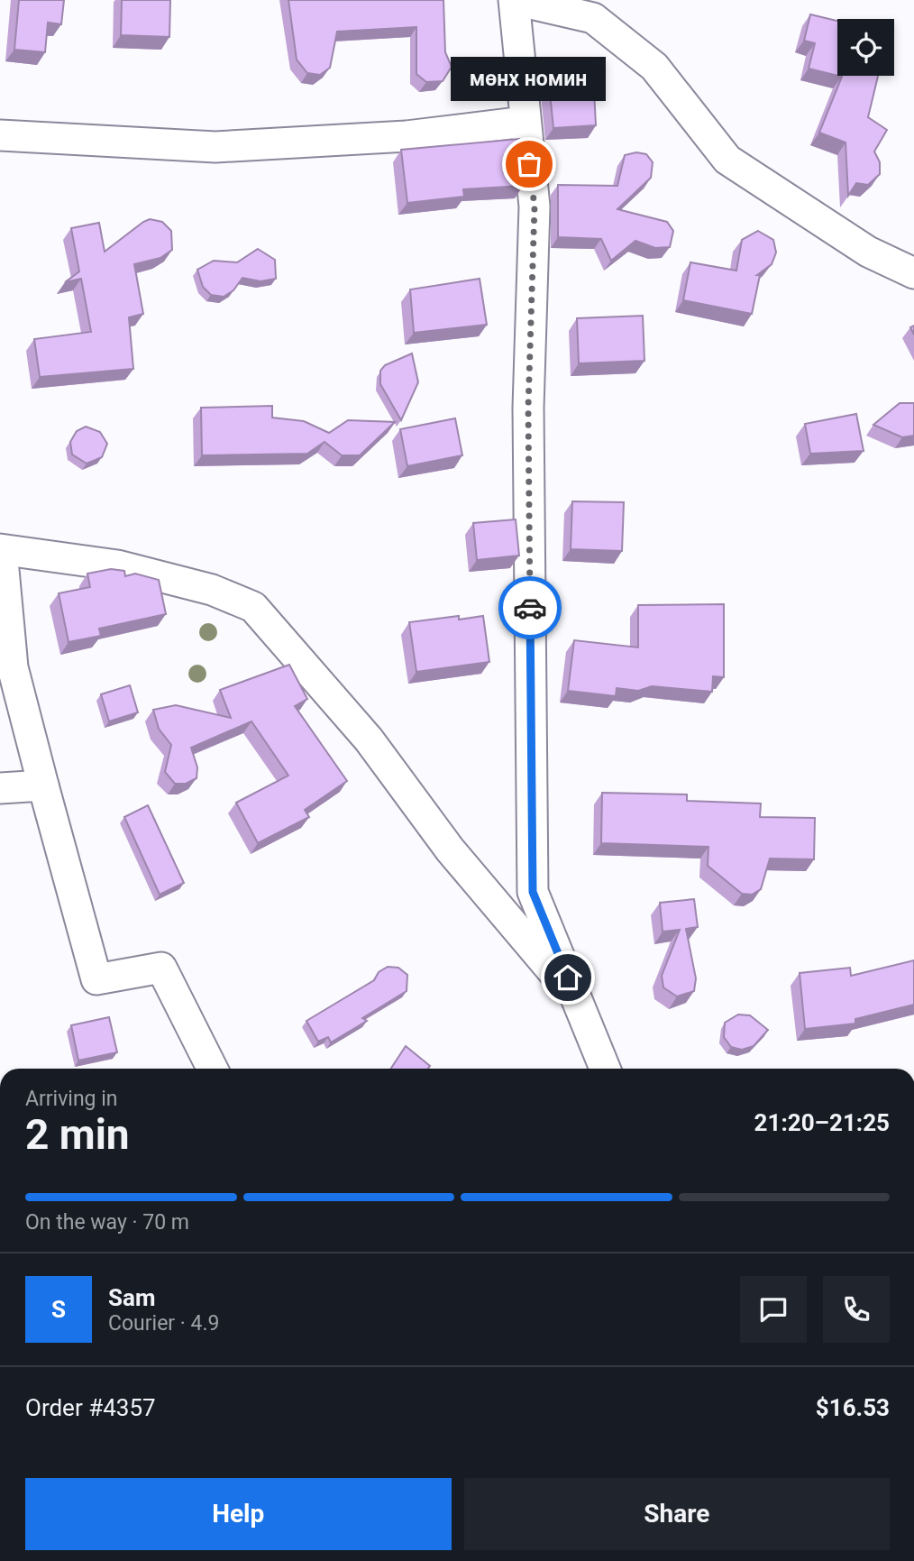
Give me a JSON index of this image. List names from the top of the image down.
{
  "places": ["мөнх номин"],
  "page": {
    "bubble": "мөнх номин",
    "heading": ["2 min", "Arriving in", "21:20–21:25"],
    "panel": [
      "Sam",
      "Courier · 4.9",
      "Order #4357",
      "$16.53"
    ],
    "bar": "On the way · 70 m",
    "round": "S",
    "buttons": ["Help", "Share"]
  }
}
